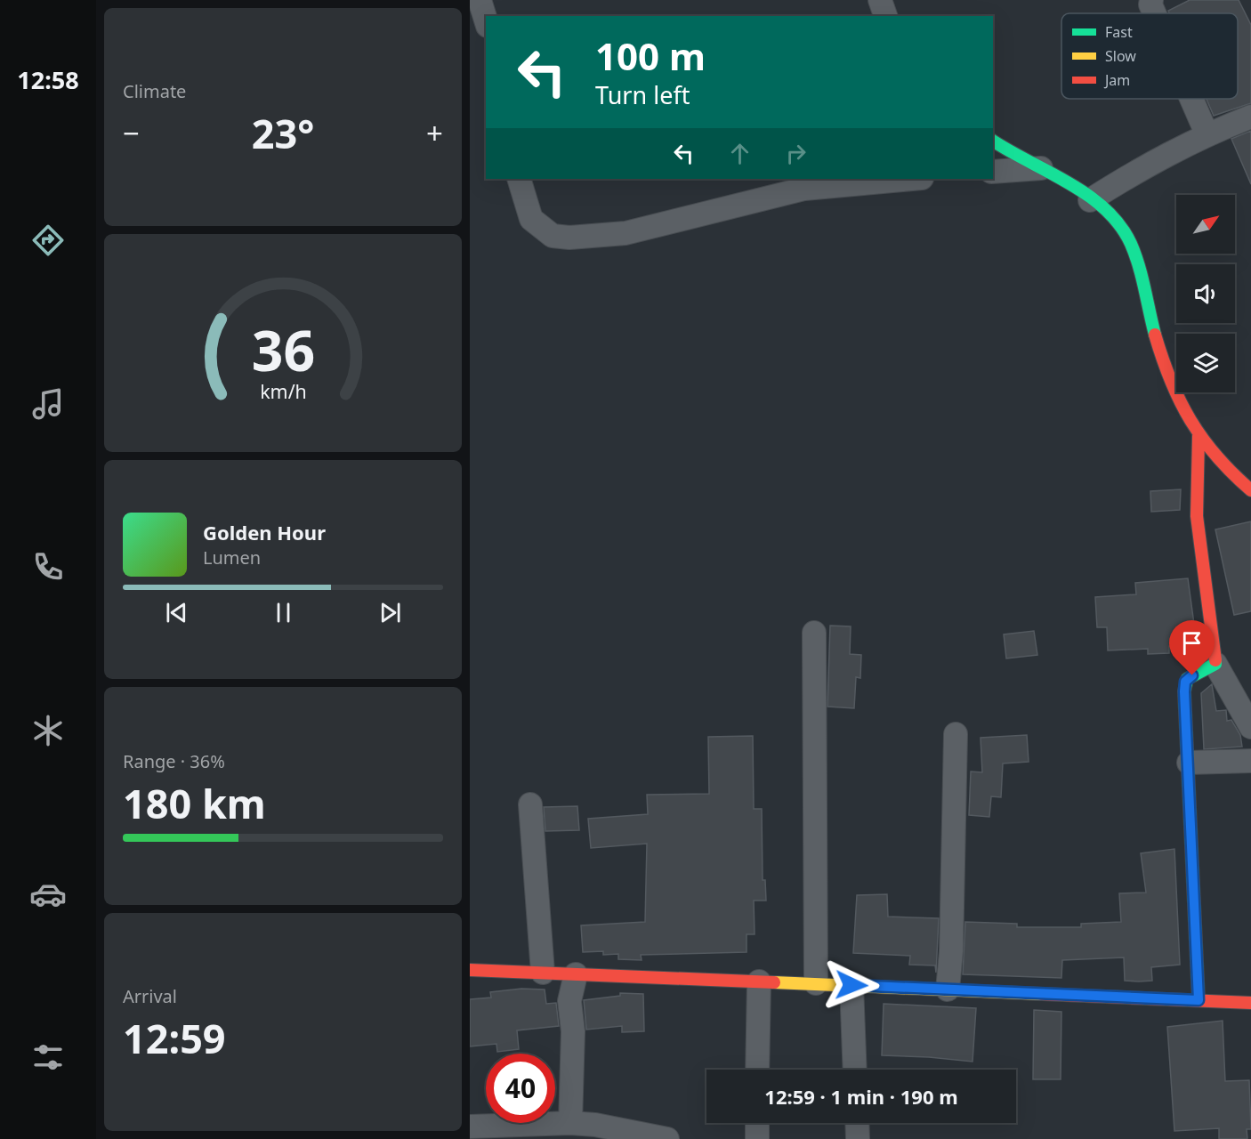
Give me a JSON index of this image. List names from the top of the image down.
{
  "legend": ["Fast", "Slow", "Jam"],
  "north": "top right",
  "page": {
    "tabs": "12:58",
    "tile": [
      "Climate",
      ["Range · 36%", "180 km"],
      ["Arrival", "12:59"]
    ],
    "turn": ["100 m", "Turn left"],
    "heat": ["−", "23°", "+"],
    "song": ["Golden Hour", "Lumen"],
    "limit": "40",
    "trip": "12:59 · 1 min · 190 m",
    "gauge": ["36", "km/h"]
  }
}
